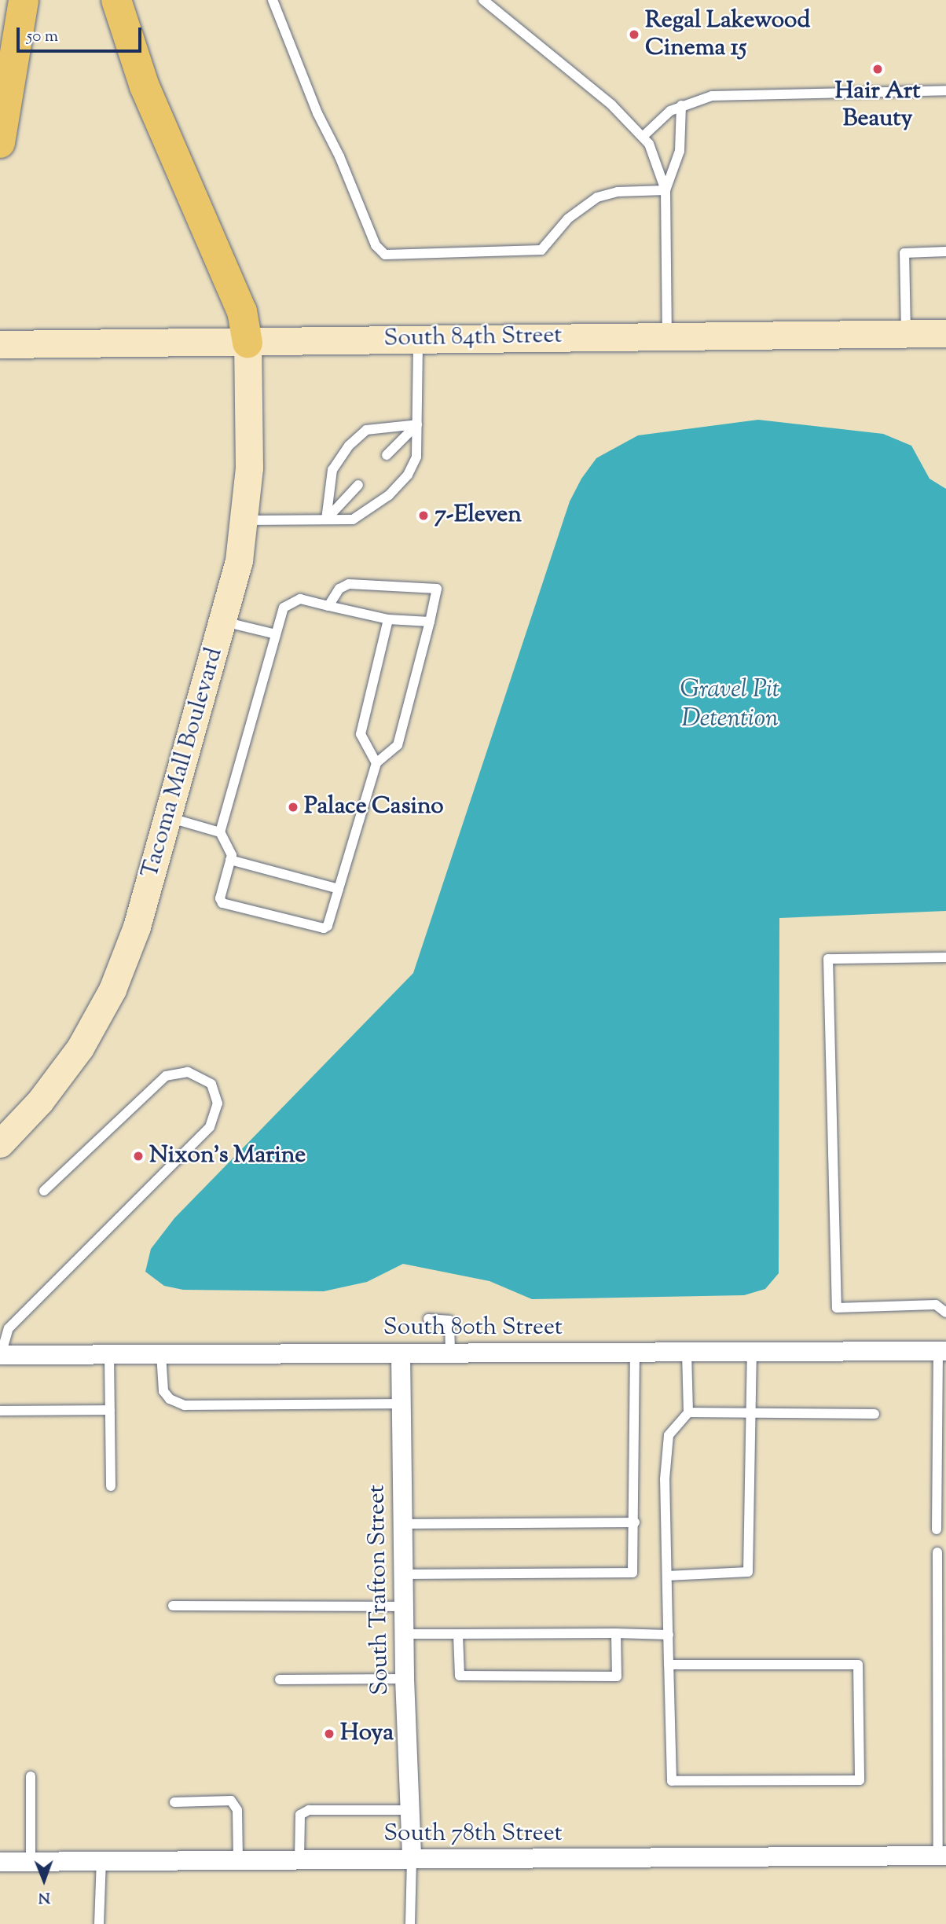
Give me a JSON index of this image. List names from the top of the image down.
{
  "streets": {
    "main road": ["South 84th Street", "Tacoma Mall Boulevard"],
    "street": ["South 80th Street", "South Trafton Street", "South 78th Street"]
  },
  "crossings": [
    ["South 84th Street", "Tacoma Mall Boulevard"],
    ["South 80th Street", "South Trafton Street"],
    ["South Trafton Street", "South 78th Street"]
  ],
  "water": ["Gravel Pit Detention"],
  "places": [
    "Regal Lakewood Cinema 15",
    "Hair Art Beauty",
    "7-Eleven",
    "Palace Casino",
    "Nixon's Marine",
    "Hoya"
  ],
  "scale_bar": "50 m",
  "north": "bottom"
}
